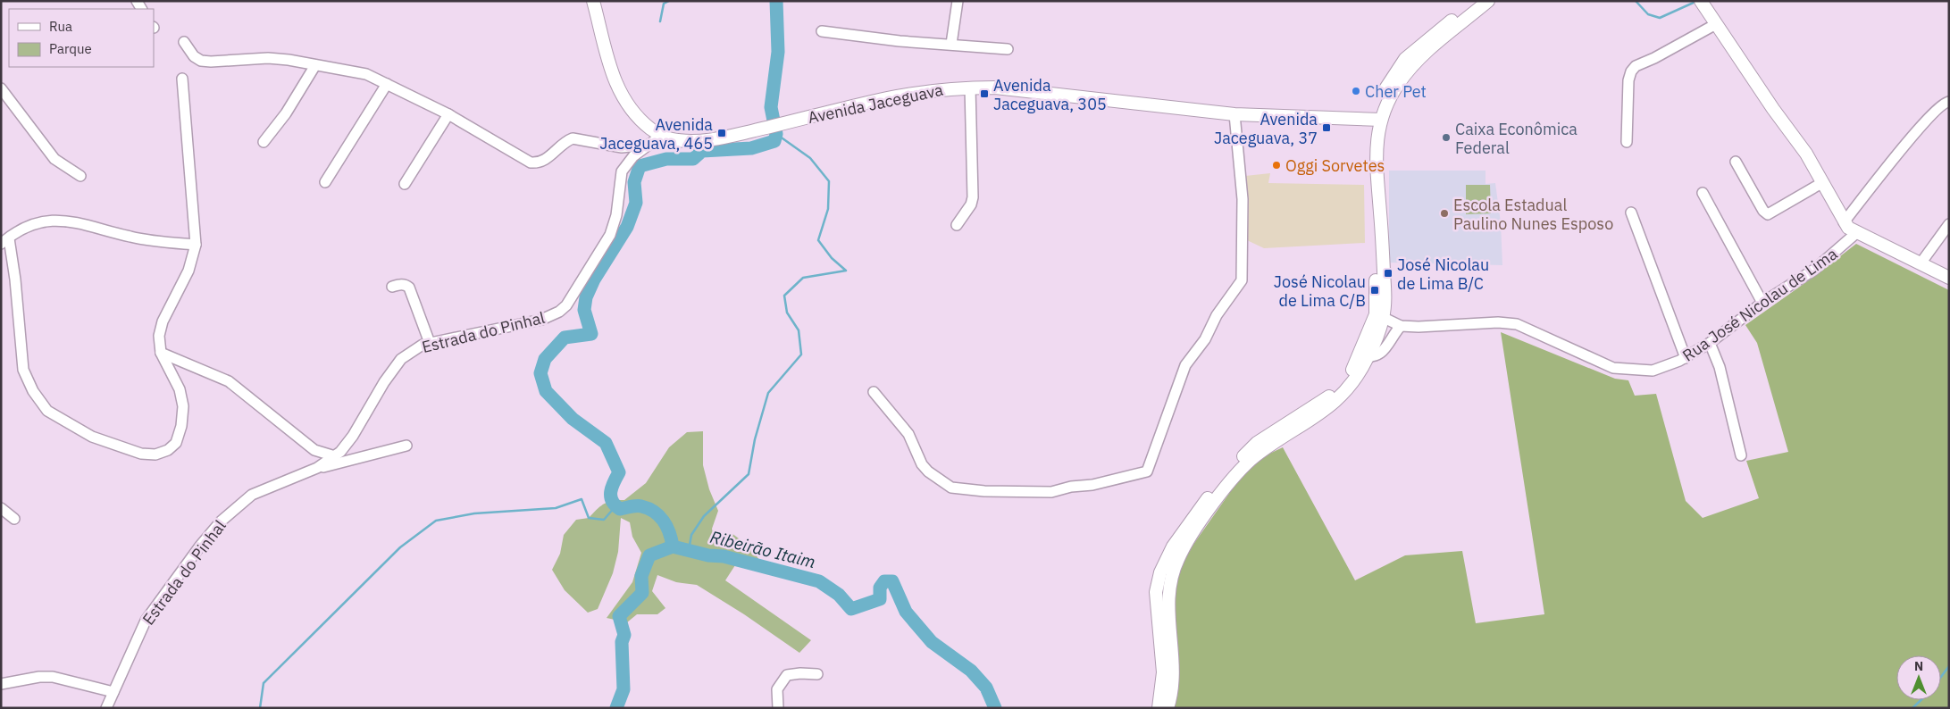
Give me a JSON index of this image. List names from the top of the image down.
{
  "streets": {
    "main road": ["Avenida Jaceguava"],
    "street": ["Rua José Nicolau de Lima", "Estrada do Pinhal"]
  },
  "crossings": [
    ["Avenida Jaceguava", "Estrada do Pinhal"]
  ],
  "water": ["Ribeirão Itaim"],
  "places": {
    "other": [
      "Cher Pet",
      "Caixa Econômica Federal",
      "Oggi Sorvetes",
      "Escola Estadual Paulino Nunes Esposo"
    ],
    "transit": [
      "Avenida Jaceguava, 305",
      "Avenida Jaceguava, 37",
      "Avenida Jaceguava, 465",
      "José Nicolau de Lima B/C",
      "José Nicolau de Lima C/B"
    ]
  },
  "legend": ["Rua", "Parque"],
  "north": "top"
}
